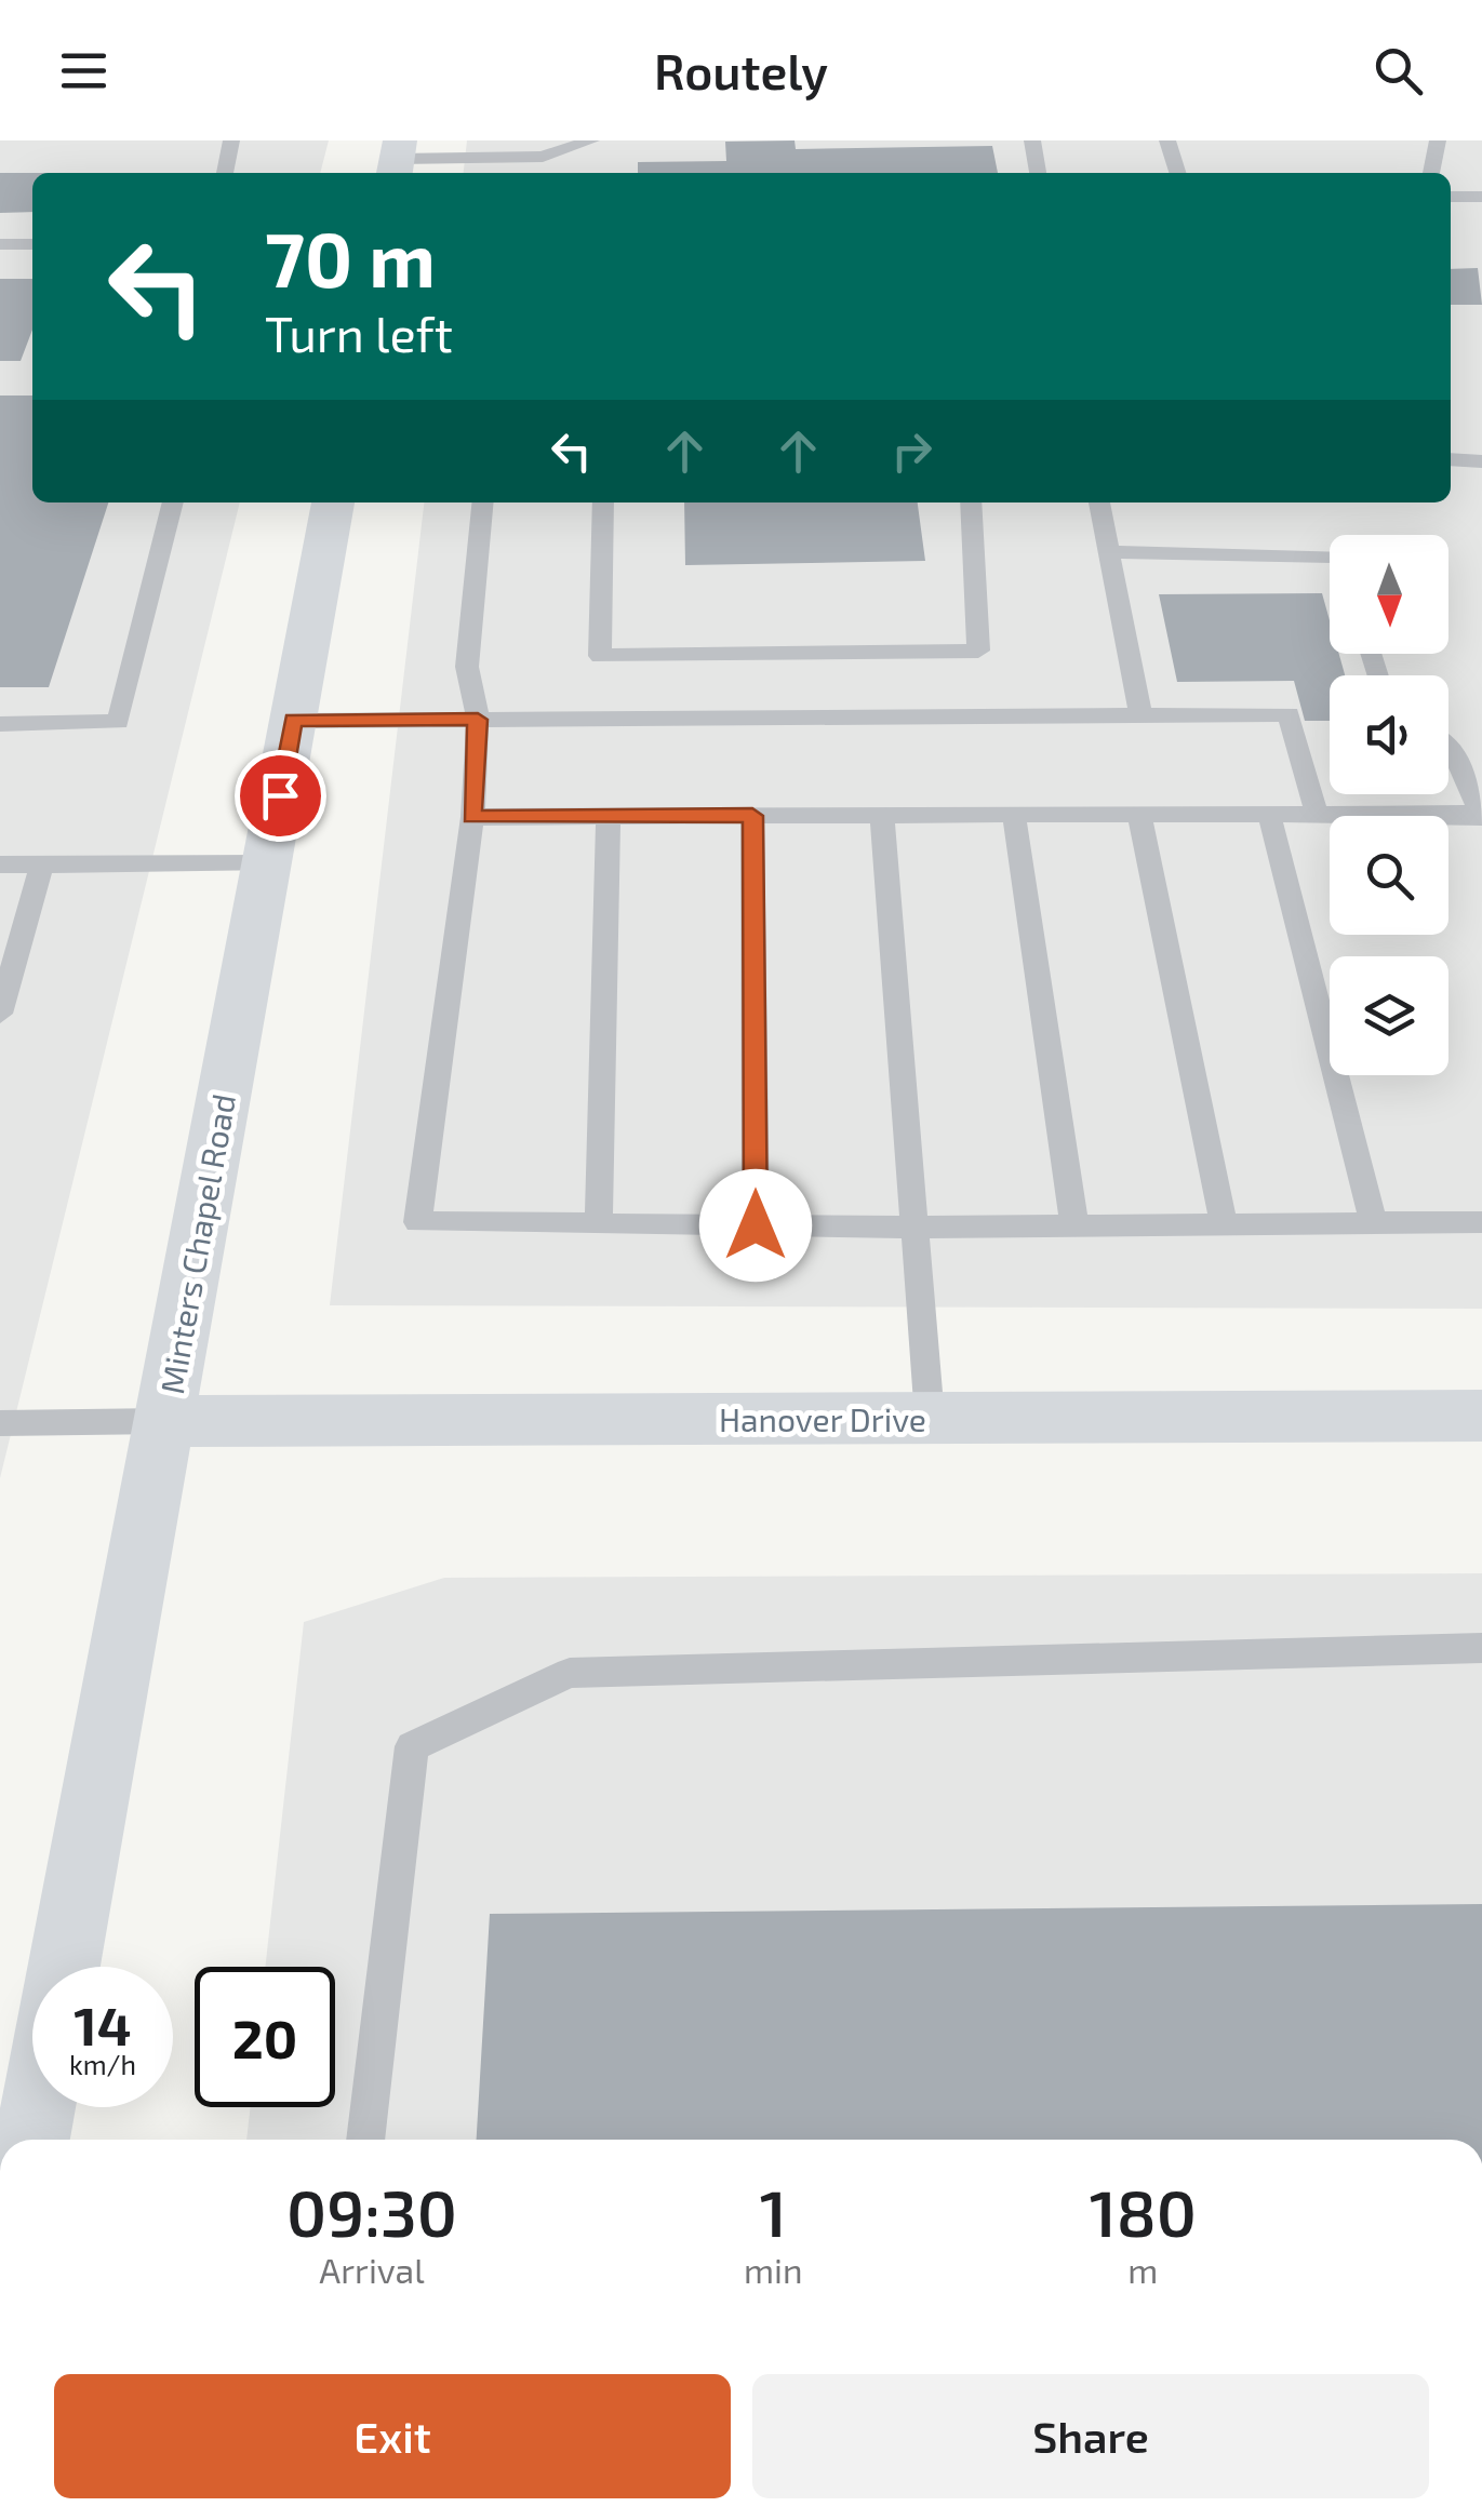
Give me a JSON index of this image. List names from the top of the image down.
{
  "streets": {
    "street": ["Minters Chapel Road", "Hanover Drive"]
  },
  "crossings": [
    ["Minters Chapel Road", "Hanover Drive"]
  ],
  "north": "bottom",
  "page": {
    "header": "Routely",
    "turn": ["70 m", "Turn left"],
    "speed": "14 km/h",
    "limit": "20",
    "eta": [
      "09:30",
      "Arrival",
      "1",
      "min",
      "180",
      "m"
    ],
    "buttons": ["Exit", "Share"]
  }
}
